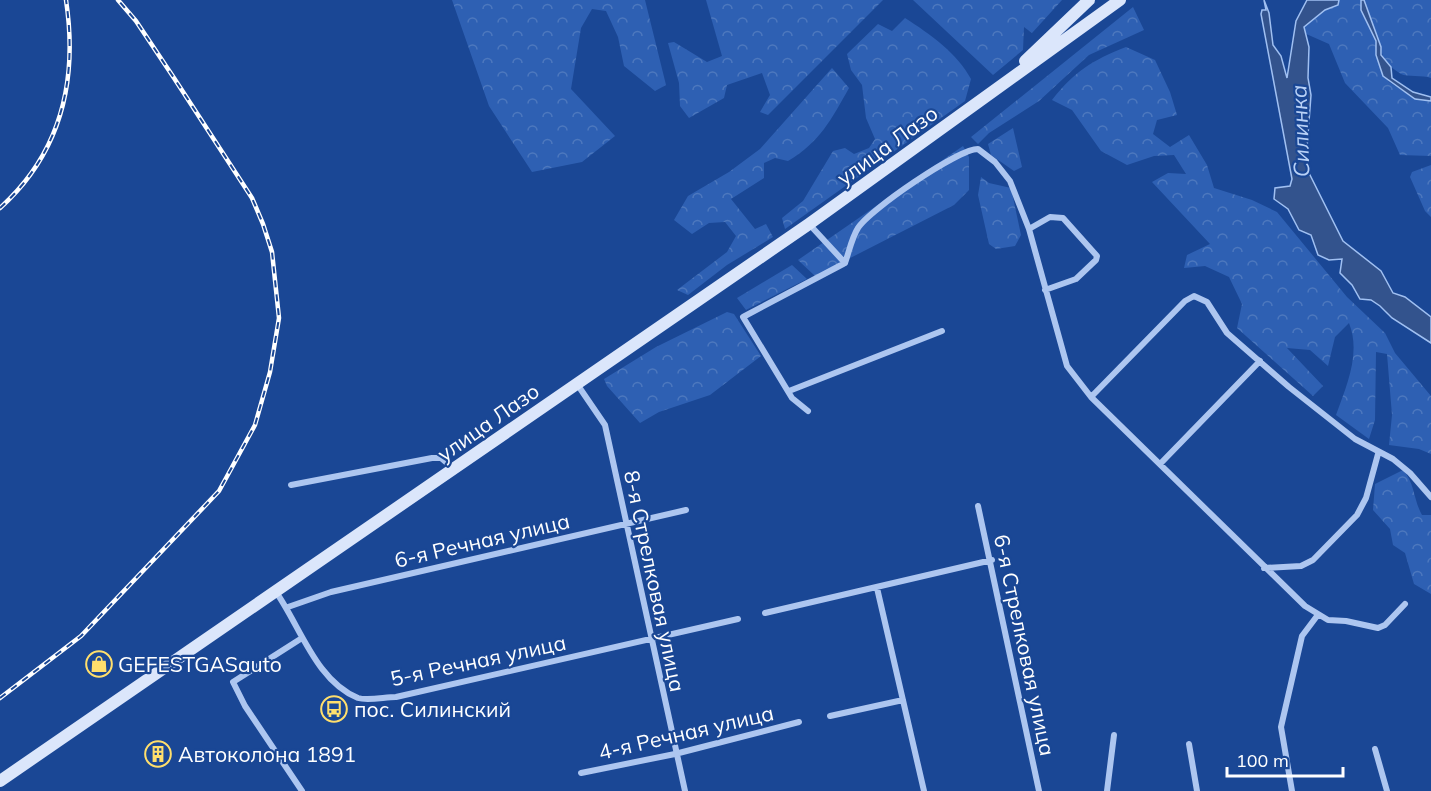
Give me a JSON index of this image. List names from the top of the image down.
{
  "streets": {
    "main road": ["улица Лазо"],
    "street": [
      "6-я Речная улица",
      "8-я Стрелковая улица",
      "6-я Стрелковая улица",
      "5-я Речная улица",
      "4-я Речная улица"
    ]
  },
  "crossings": [
    ["улица Лазо", "8-я Стрелковая улица"],
    ["улица Лазо", "5-я Речная улица"],
    ["6-я Речная улица", "8-я Стрелковая улица"],
    ["6-я Речная улица", "5-я Речная улица"],
    ["8-я Стрелковая улица", "5-я Речная улица"],
    ["8-я Стрелковая улица", "4-я Речная улица"]
  ],
  "water": ["Силинка"],
  "places": {
    "shop": ["GEFESTGASauto"],
    "bus stop": ["пос. Силинский"],
    "building": ["Автоколона 1891"]
  },
  "scale_bar": "100 m"
}
